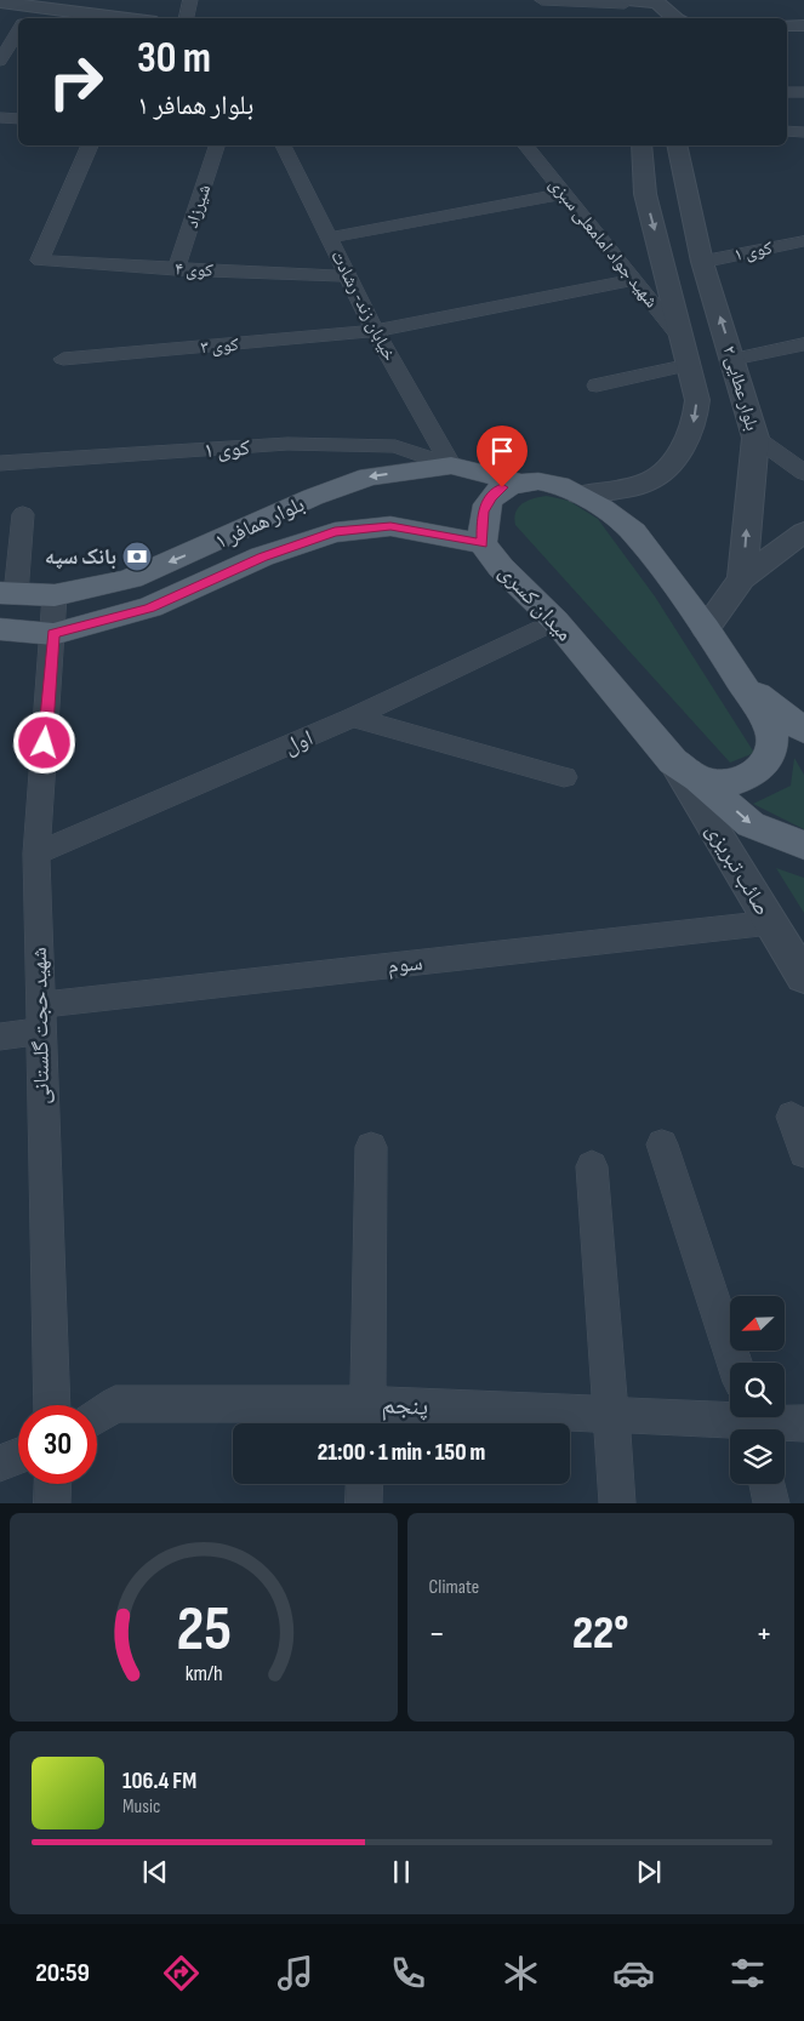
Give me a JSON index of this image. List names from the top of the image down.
{
  "streets": {
    "main road": ["بلوار همافر ۱", "میدان کسری"],
    "street": [
      "شیرزاد",
      "شهید جواد امامعلی سبزی",
      "کوی ۱",
      "کوی ۴",
      "خیابان زند- رشادت",
      "کوی ۳",
      "بلوار عطایی ۲",
      "اول",
      "صائب تبریزی",
      "سوم",
      "شهید حجت گلستانی",
      "پنجم"
    ]
  },
  "crossings": [
    ["شیرزاد", "کوی ۴"],
    ["شهید جواد امامعلی سبزی", "بلوار عطایی ۲"],
    ["کوی ۱", "خیابان زند- رشادت"],
    ["کوی ۱", "بلوار عطایی ۲"],
    ["کوی ۱", "بلوار همافر ۱"],
    ["کوی ۴", "خیابان زند- رشادت"],
    ["خیابان زند- رشادت", "کوی ۳"],
    ["خیابان زند- رشادت", "بلوار همافر ۱"],
    ["بلوار همافر ۱", "میدان کسری"],
    ["بلوار همافر ۱", "شهید حجت گلستانی"],
    ["میدان کسری", "اول"],
    ["میدان کسری", "صائب تبریزی"],
    ["اول", "شهید حجت گلستانی"],
    ["صائب تبریزی", "سوم"],
    ["سوم", "شهید حجت گلستانی"]
  ],
  "places": {
    "bank": ["بانک سپه"]
  },
  "north": "bottom left",
  "page": {
    "turn": ["30 m", "بلوار همافر ۱"],
    "limit": "30",
    "trip": "21:00 · 1 min · 150 m",
    "tile": "Climate",
    "heat": ["−", "22°", "+"],
    "song": ["106.4 FM", "Music"],
    "tabs": "20:59",
    "gauge": ["25", "km/h"]
  }
}
